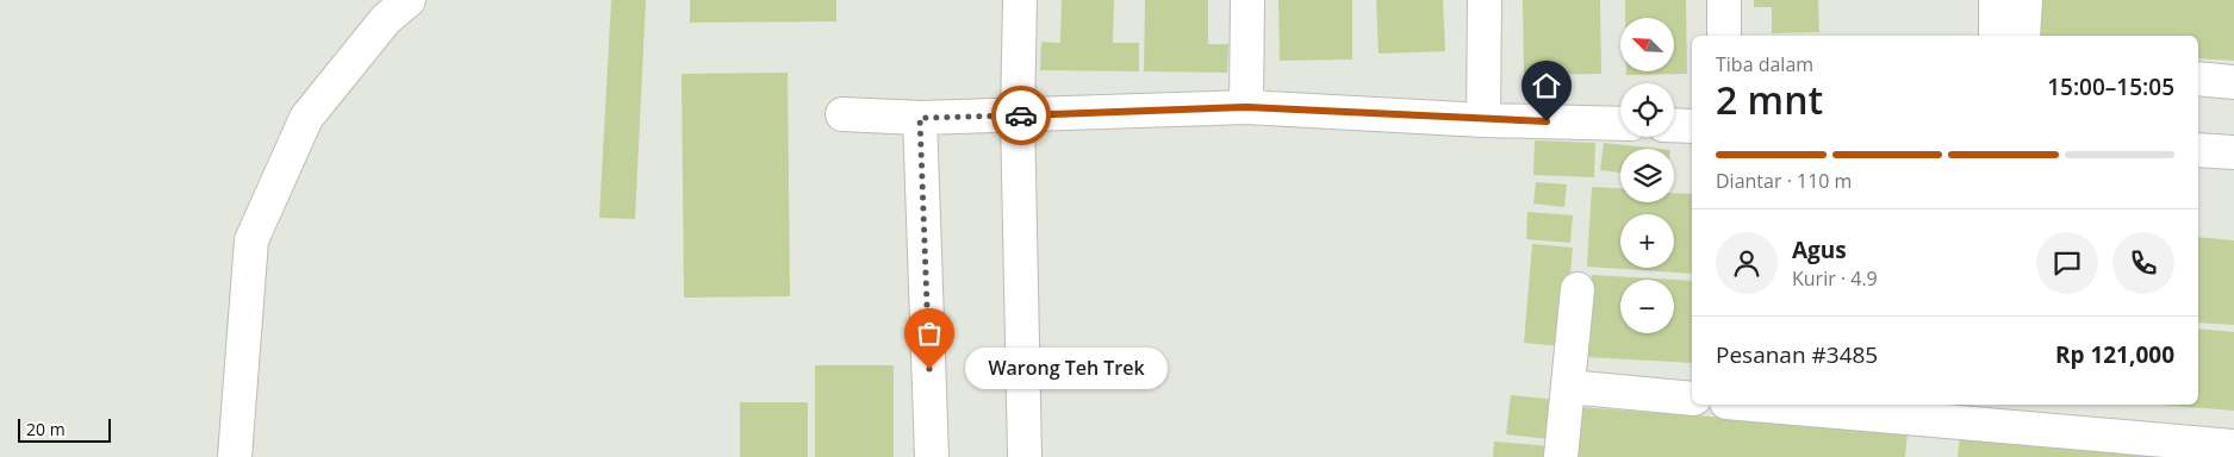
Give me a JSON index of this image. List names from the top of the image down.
{
  "places": ["Warong Teh Trek"],
  "scale_bar": "20 m",
  "north": "top left",
  "page": {
    "map_buttons": ["+", "−"],
    "heading": ["2 mnt", "Tiba dalam", "15:00–15:05"],
    "panel": [
      "Agus",
      "Kurir · 4.9",
      "Pesanan #3485",
      "Rp 121,000"
    ],
    "bar": "Diantar · 110 m",
    "bubble": "Warong Teh Trek",
    "scale": "20 m"
  }
}
